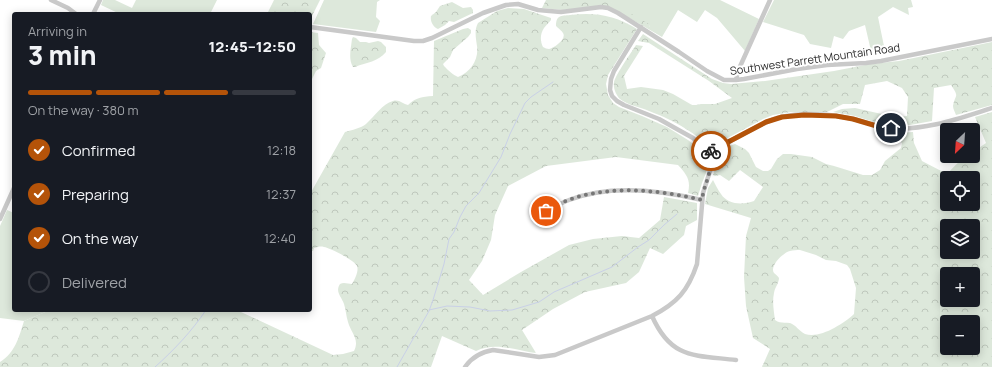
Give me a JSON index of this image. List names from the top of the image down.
{
  "streets": {
    "street": ["Southwest Parrett Mountain Road"]
  },
  "north": "bottom left",
  "page": {
    "heading": ["3 min", "Arriving in", "12:45–12:50"],
    "bar": "On the way · 380 m",
    "map_buttons": ["+", "−"],
    "list": [
      ["Confirmed", "12:18"],
      ["Preparing", "12:37"],
      ["On the way", "12:40"],
      "Delivered"
    ]
  }
}
